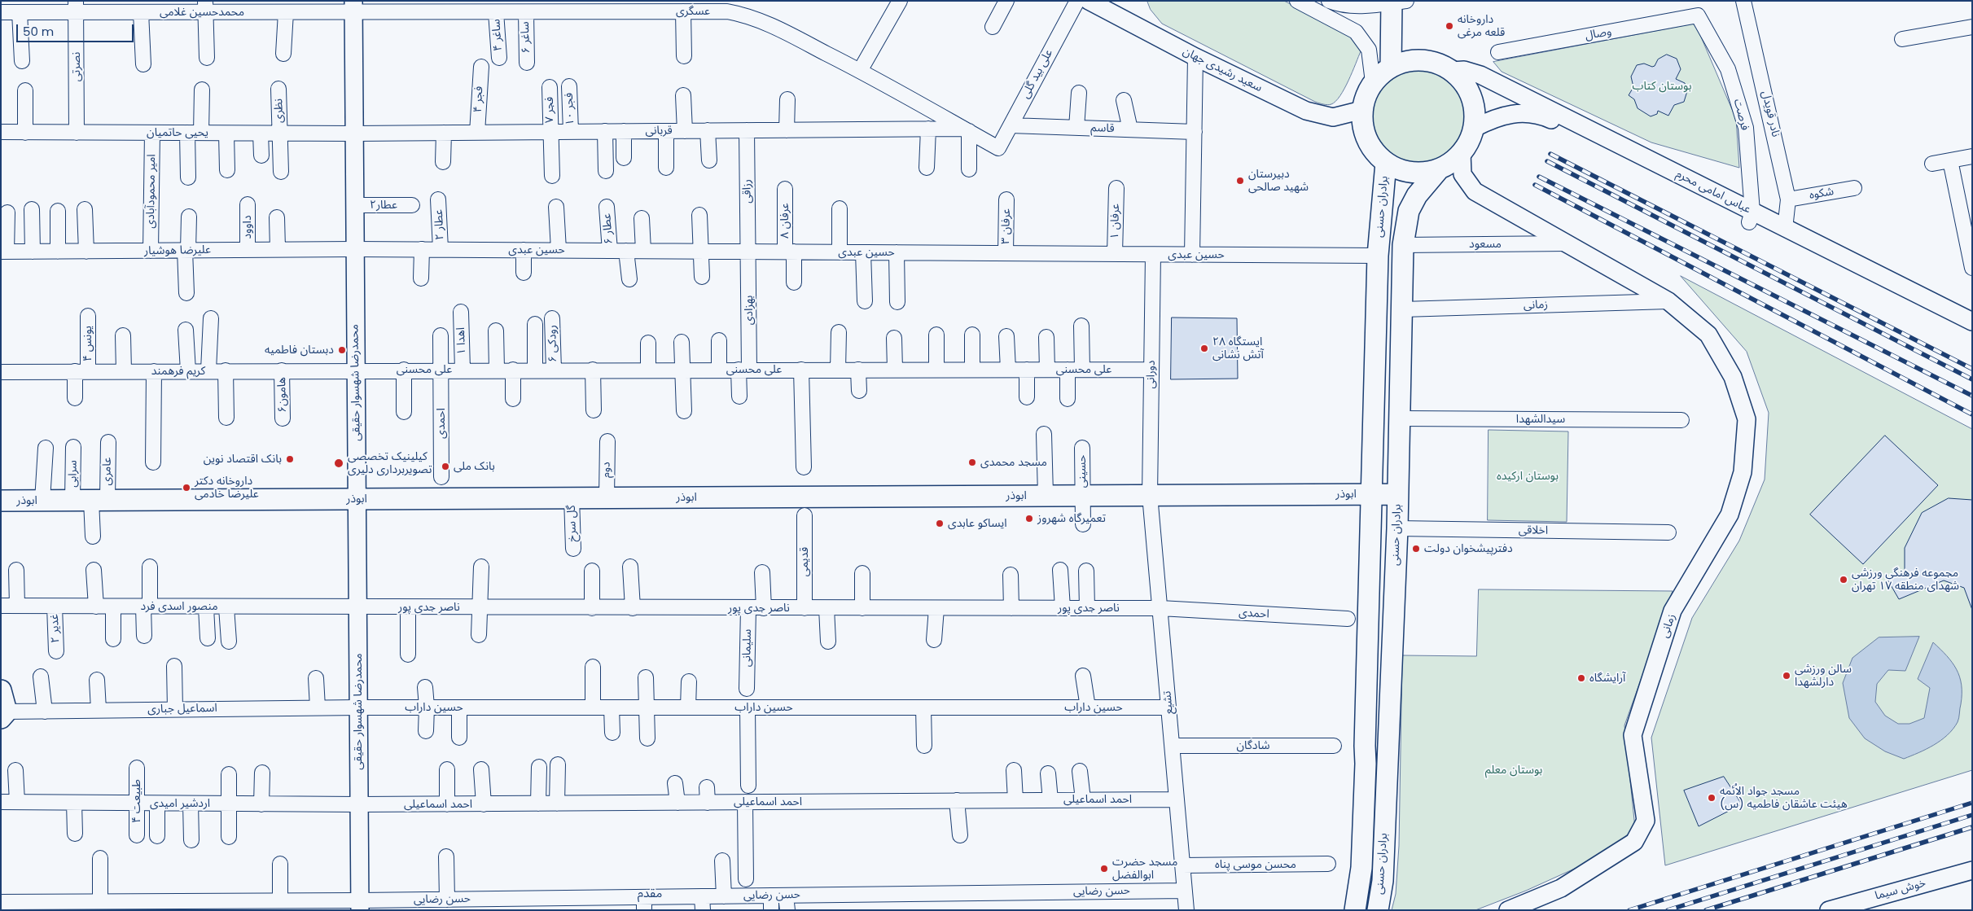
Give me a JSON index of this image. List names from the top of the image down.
{
  "streets": {
    "main road": ["برادران حسنی", "ابوذر"],
    "street": [
      "عسگری",
      "محمدحسین غلامی",
      "وصال",
      "ساغر ۴",
      "ساغر ۶",
      "نصرتی",
      "سعید رشیدی جهان",
      "علی بید گلی",
      "فجر ۴",
      "فجر ۱۰",
      "فجر ۷",
      "نظری",
      "نادر قویدل",
      "فرصت",
      "قاسم",
      "قربانی",
      "یحیی حاتمیان",
      "امیر محمودآبادی",
      "رزاقی",
      "عباس امامی محرم",
      "شکوه",
      "عطار۲",
      "عرفان ۸",
      "عرفان ۱",
      "عطار ۲",
      "عرفان ۳",
      "داوود",
      "عطار ۶",
      "مسعود",
      "حسین عبدی",
      "علیرضا هوشیار",
      "زمانی",
      "بهزادی",
      "اهدا ۱",
      "یونس ۴",
      "رودکی ۶",
      "علی محسنی",
      "کریم فرهمند",
      "دورانی",
      "محمدرضا شهسوار حقیقی",
      "هامون۶",
      "سیدالشهدا",
      "احمدی",
      "دوم",
      "عامری",
      "حسینی",
      "سرابی",
      "گل سرخ",
      "اخلاقی",
      "قدیمی",
      "منصور اسدی فرد",
      "ناصر جدی پور",
      "غدیر ۲",
      "سلیمانی",
      "تشیع",
      "حسین داراب",
      "اسماعیل جباری",
      "شادگان",
      "احمد اسماعیلی",
      "طبیعت ۴",
      "اردشیر امیدی",
      "محسن موسی پناه",
      "خوش سیما",
      "حسن رضایی"
    ]
  },
  "crossings": [
    ["عسگری", "محمدحسین غلامی"],
    ["عسگری", "ساغر ۴"],
    ["عسگری", "ساغر ۶"],
    ["عسگری", "علی بید گلی"],
    ["عسگری", "قربانی"],
    ["عسگری", "محمدرضا شهسوار حقیقی"],
    ["محمدحسین غلامی", "نصرتی"],
    ["محمدحسین غلامی", "محمدرضا شهسوار حقیقی"],
    ["وصال", "فرصت"],
    ["نصرتی", "یحیی حاتمیان"],
    ["سعید رشیدی جهان", "عباس امامی محرم"],
    ["سعید رشیدی جهان", "برادران حسنی"],
    ["سعید رشیدی جهان", "زمانی"],
    ["علی بید گلی", "قاسم"],
    ["فجر ۴", "قربانی"],
    ["فجر ۱۰", "قربانی"],
    ["فجر ۷", "قربانی"],
    ["نظری", "یحیی حاتمیان"],
    ["نادر قویدل", "عباس امامی محرم"],
    ["نادر قویدل", "شکوه"],
    ["فرصت", "عباس امامی محرم"],
    ["قربانی", "یحیی حاتمیان"],
    ["قربانی", "رزاقی"],
    ["قربانی", "محمدرضا شهسوار حقیقی"],
    ["یحیی حاتمیان", "امیر محمودآبادی"],
    ["یحیی حاتمیان", "محمدرضا شهسوار حقیقی"],
    ["امیر محمودآبادی", "علیرضا هوشیار"],
    ["رزاقی", "حسین عبدی"],
    ["رزاقی", "بهزادی"],
    ["عباس امامی محرم", "برادران حسنی"],
    ["عباس امامی محرم", "زمانی"],
    ["عطار۲", "محمدرضا شهسوار حقیقی"],
    ["برادران حسنی", "مسعود"],
    ["برادران حسنی", "حسین عبدی"],
    ["برادران حسنی", "زمانی"],
    ["برادران حسنی", "سیدالشهدا"],
    ["برادران حسنی", "ابوذر"],
    ["برادران حسنی", "اخلاقی"],
    ["عرفان ۸", "حسین عبدی"],
    ["عرفان ۱", "حسین عبدی"],
    ["عطار ۲", "حسین عبدی"],
    ["عرفان ۳", "حسین عبدی"],
    ["داوود", "علیرضا هوشیار"],
    ["عطار ۶", "حسین عبدی"],
    ["مسعود", "زمانی"],
    ["حسین عبدی", "علیرضا هوشیار"],
    ["حسین عبدی", "بهزادی"],
    ["حسین عبدی", "دورانی"],
    ["حسین عبدی", "محمدرضا شهسوار حقیقی"],
    ["علیرضا هوشیار", "محمدرضا شهسوار حقیقی"],
    ["بهزادی", "علی محسنی"],
    ["اهدا ۱", "علی محسنی"],
    ["یونس ۴", "کریم فرهمند"],
    ["رودکی ۶", "علی محسنی"],
    ["علی محسنی", "کریم فرهمند"],
    ["علی محسنی", "دورانی"],
    ["علی محسنی", "محمدرضا شهسوار حقیقی"],
    ["علی محسنی", "احمدی"],
    ["کریم فرهمند", "محمدرضا شهسوار حقیقی"],
    ["کریم فرهمند", "هامون۶"],
    ["دورانی", "ابوذر"],
    ["دورانی", "تشیع"],
    ["محمدرضا شهسوار حقیقی", "ابوذر"],
    ["محمدرضا شهسوار حقیقی", "منصور اسدی فرد"],
    ["محمدرضا شهسوار حقیقی", "ناصر جدی پور"],
    ["محمدرضا شهسوار حقیقی", "حسین داراب"],
    ["محمدرضا شهسوار حقیقی", "اسماعیل جباری"],
    ["محمدرضا شهسوار حقیقی", "احمد اسماعیلی"],
    ["محمدرضا شهسوار حقیقی", "اردشیر امیدی"],
    ["محمدرضا شهسوار حقیقی", "حسن رضایی"],
    ["احمدی", "ناصر جدی پور"],
    ["احمدی", "تشیع"],
    ["دوم", "ابوذر"],
    ["عامری", "سرابی"],
    ["عامری", "ابوذر"],
    ["حسینی", "ابوذر"],
    ["سرابی", "ابوذر"],
    ["ابوذر", "گل سرخ"],
    ["ابوذر", "تشیع"],
    ["قدیمی", "ناصر جدی پور"],
    ["منصور اسدی فرد", "ناصر جدی پور"],
    ["منصور اسدی فرد", "غدیر ۲"],
    ["ناصر جدی پور", "سلیمانی"],
    ["ناصر جدی پور", "تشیع"],
    ["تشیع", "حسین داراب"],
    ["تشیع", "شادگان"],
    ["تشیع", "احمد اسماعیلی"],
    ["تشیع", "محسن موسی پناه"],
    ["تشیع", "حسن رضایی"],
    ["حسین داراب", "اسماعیل جباری"],
    ["احمد اسماعیلی", "اردشیر امیدی"],
    ["طبیعت ۴", "اردشیر امیدی"]
  ],
  "districts": ["مقدم"],
  "parks": ["بوستان کتاب", "بوستان ارکیده", "بوستان معلم"],
  "places": [
    "داروخانه قلعه مرغی",
    "دبیرستان شهید صالحی",
    "ایستگاه ۲۸ آتش نشانی",
    "دبستان فاطمیه",
    "بانک اقتصاد نوین",
    "مسجد محمدی",
    "کیلینیک تخصصی تصویربرداری دلیری",
    "بانک ملی",
    "داروخانه دکتر علیرضا خادمی",
    "تعمیرگاه شهروز",
    "ایساکو عابدی",
    "دفترپیشخوان دولت",
    "مجموعه فرهنگی ورزشی شهدای منطقه ۱۷ تهران",
    "سالن ورزشی دارلشهدا",
    "آرایشگاه",
    "مسجد جواد الاُئمه هیئت عاشقان فاطمیه (س)",
    "مسجد حضرت ابوالفضل"
  ],
  "scale_bar": "50 m"
}
